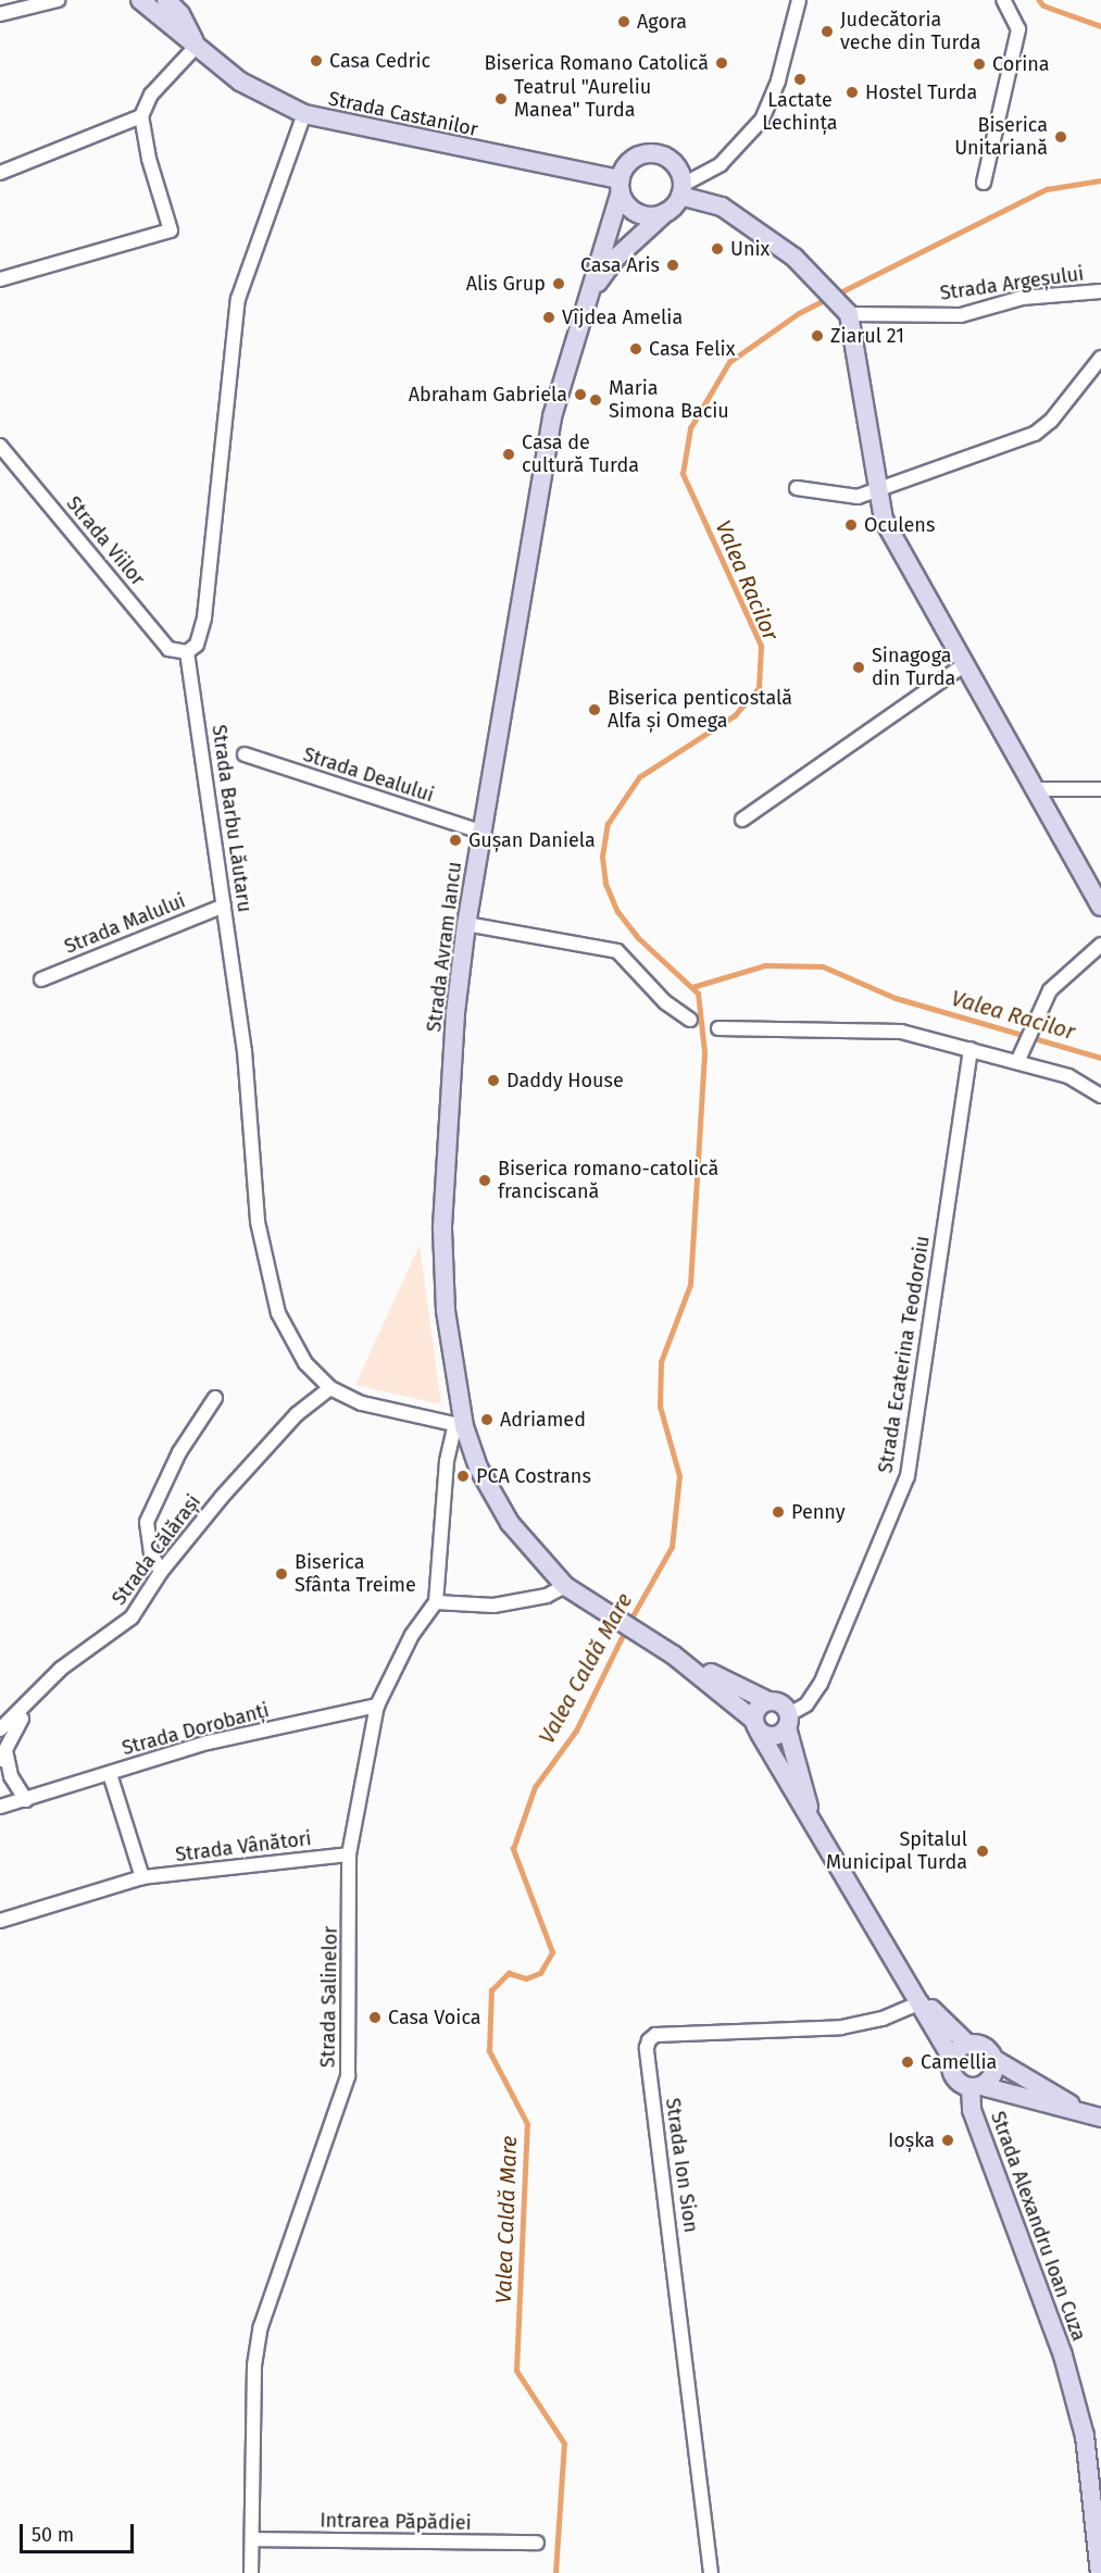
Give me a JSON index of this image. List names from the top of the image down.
{
  "streets": {
    "main road": ["Strada Castanilor", "Strada Avram Iancu", "Strada Alexandru Ioan Cuza"],
    "street": [
      "Strada Argeșului",
      "Strada Viilor",
      "Strada Dealului",
      "Strada Barbu Lăutaru",
      "Strada Malului",
      "Strada Ecaterina Teodoroiu",
      "Strada Călărași",
      "Strada Dorobanți",
      "Strada Vânători",
      "Strada Salinelor",
      "Strada Ion Sion",
      "Intrarea Păpădiei"
    ]
  },
  "crossings": [
    ["Strada Castanilor", "Strada Avram Iancu"],
    ["Strada Viilor", "Strada Barbu Lăutaru"],
    ["Strada Dealului", "Strada Avram Iancu"],
    ["Strada Barbu Lăutaru", "Strada Malului"],
    ["Strada Barbu Lăutaru", "Strada Avram Iancu"],
    ["Strada Barbu Lăutaru", "Strada Călărași"],
    ["Strada Dorobanți", "Strada Salinelor"],
    ["Strada Vânători", "Strada Salinelor"],
    ["Strada Salinelor", "Intrarea Păpădiei"]
  ],
  "water": ["Valea Racilor", "Valea Caldă Mare"],
  "places": [
    "Agora",
    "Judecătoria veche din Turda",
    "Casa Cedric",
    "Biserica Romano Catolică",
    "Corina",
    "Lactate Lechința",
    "Hostel Turda",
    "Teatrul \"Aureliu Manea\" Turda",
    "Biserica Unitariană",
    "Unix",
    "Casa Aris",
    "Alis Grup",
    "Vîjdea Amelia",
    "Ziarul 21",
    "Casa Felix",
    "Abraham Gabriela",
    "Maria Simona Baciu",
    "Casa de cultură Turda",
    "Oculens",
    "Sinagoga din Turda",
    "Biserica penticostală Alfa și Omega",
    "Gușan Daniela",
    "Daddy House",
    "Biserica romano-catolică franciscană",
    "Adriamed",
    "PCA Costrans",
    "Penny",
    "Biserica Sfânta Treime",
    "Spitalul Municipal Turda",
    "Casa Voica",
    "Camellia",
    "Ioșka"
  ],
  "scale_bar": "50 m"
}
